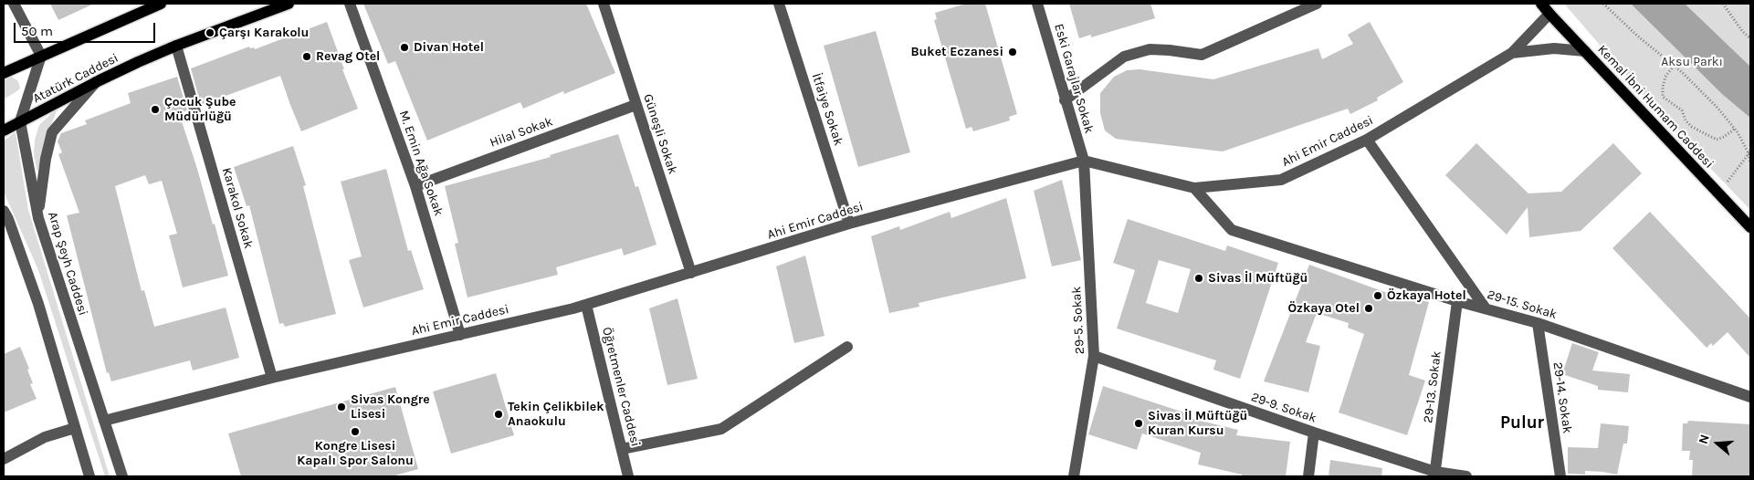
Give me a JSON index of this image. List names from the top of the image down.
{
  "streets": {
    "main road": ["Atatürk Caddesi", "Kemal İbni Humam Caddesi"],
    "street": [
      "Eski Garajlar Sokak",
      "İtfaiye Sokak",
      "Hilal Sokak",
      "Güneşli Sokak",
      "Ahi Emir Caddesi",
      "M. Emin Ağa Sokak",
      "Karakol Sokak",
      "Arap Şeyh Caddesi",
      "29-15. Sokak",
      "29-5. Sokak",
      "Öğretmenler Caddesi",
      "29-13. Sokak",
      "29-14. Sokak",
      "29-9. Sokak"
    ]
  },
  "crossings": [
    ["Atatürk Caddesi", "Karakol Sokak"],
    ["Atatürk Caddesi", "Arap Şeyh Caddesi"],
    ["Eski Garajlar Sokak", "Ahi Emir Caddesi"],
    ["Eski Garajlar Sokak", "29-5. Sokak"],
    ["Kemal İbni Humam Caddesi", "Ahi Emir Caddesi"],
    ["İtfaiye Sokak", "Ahi Emir Caddesi"],
    ["Hilal Sokak", "Güneşli Sokak"],
    ["Hilal Sokak", "M. Emin Ağa Sokak"],
    ["Güneşli Sokak", "Ahi Emir Caddesi"],
    ["Ahi Emir Caddesi", "M. Emin Ağa Sokak"],
    ["Ahi Emir Caddesi", "Karakol Sokak"],
    ["Ahi Emir Caddesi", "Arap Şeyh Caddesi"],
    ["Ahi Emir Caddesi", "29-15. Sokak"],
    ["Ahi Emir Caddesi", "29-5. Sokak"],
    ["Ahi Emir Caddesi", "Öğretmenler Caddesi"],
    ["29-15. Sokak", "29-13. Sokak"],
    ["29-15. Sokak", "29-14. Sokak"],
    ["29-5. Sokak", "29-9. Sokak"],
    ["29-13. Sokak", "29-9. Sokak"]
  ],
  "districts": ["Pulur"],
  "parks": ["Aksu Parkı"],
  "places": [
    "Çarşı Karakolu",
    "Divan Hotel",
    "Buket Eczanesi",
    "Revag Otel",
    "Çocuk Şube Müdürlüğü",
    "Sivas İl Müftüğü",
    "Özkaya Hotel",
    "Özkaya Otel",
    "Sivas Kongre Lisesi",
    "Tekin Çelikbilek Anaokulu",
    "Sivas İl Müftüğü Kuran Kursu",
    "Kongre Lisesi Kapalı Spor Salonu"
  ],
  "scale_bar": "50 m",
  "north": "left"
}
